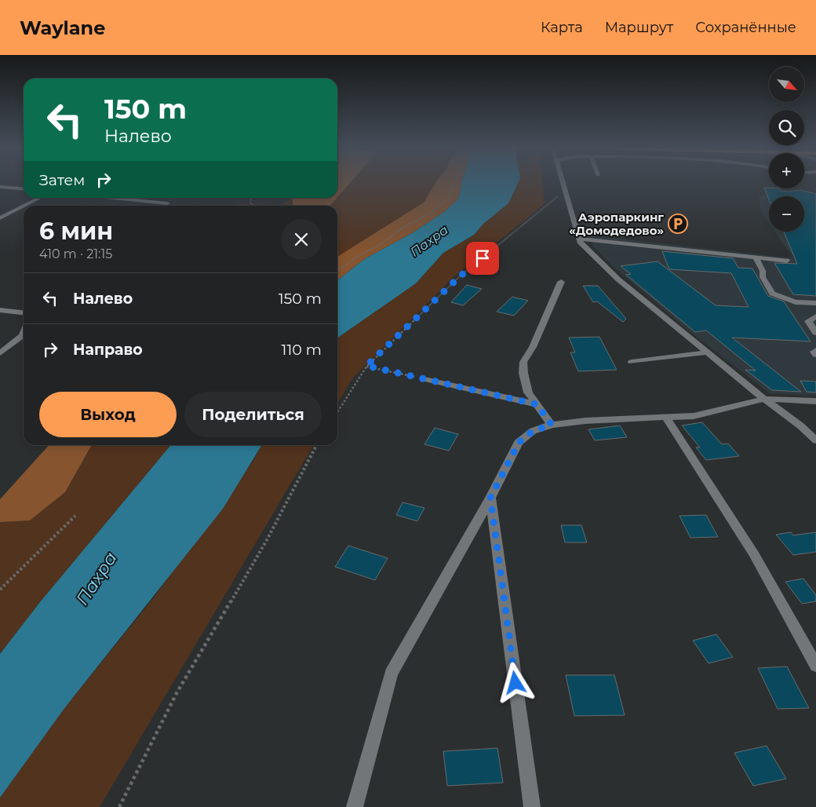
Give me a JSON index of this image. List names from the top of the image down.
{
  "water": ["Пахра"],
  "places": {
    "parking": ["Аэропаркинг «Домодедово»"]
  },
  "north": "bottom right",
  "page": {
    "header": "Waylane",
    "nav": ["Карта", "Маршрут", "Сохранённые"],
    "map_buttons": ["+", "−"],
    "turn": ["150 m", "Налево"],
    "then": "Затем",
    "heading": ["6 мин", "410 m · 21:15"],
    "list": [
      {
        "name": "Налево",
        "value": "150 m"
      },
      {
        "name": "Направо",
        "value": "110 m"
      }
    ],
    "buttons": ["Выход", "Поделиться"]
  }
}
